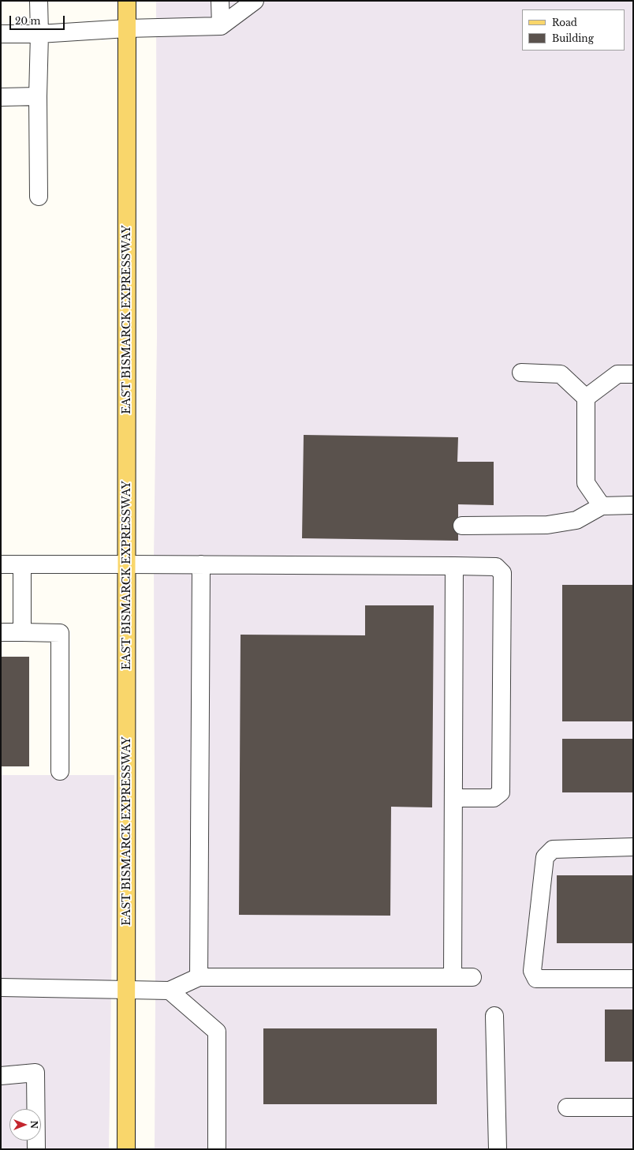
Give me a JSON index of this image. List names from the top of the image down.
{
  "streets": {
    "main road": ["EAST BISMARCK EXPRESSWAY"]
  },
  "legend": ["Road", "Building"],
  "scale_bar": "20 m",
  "north": "right"
}
